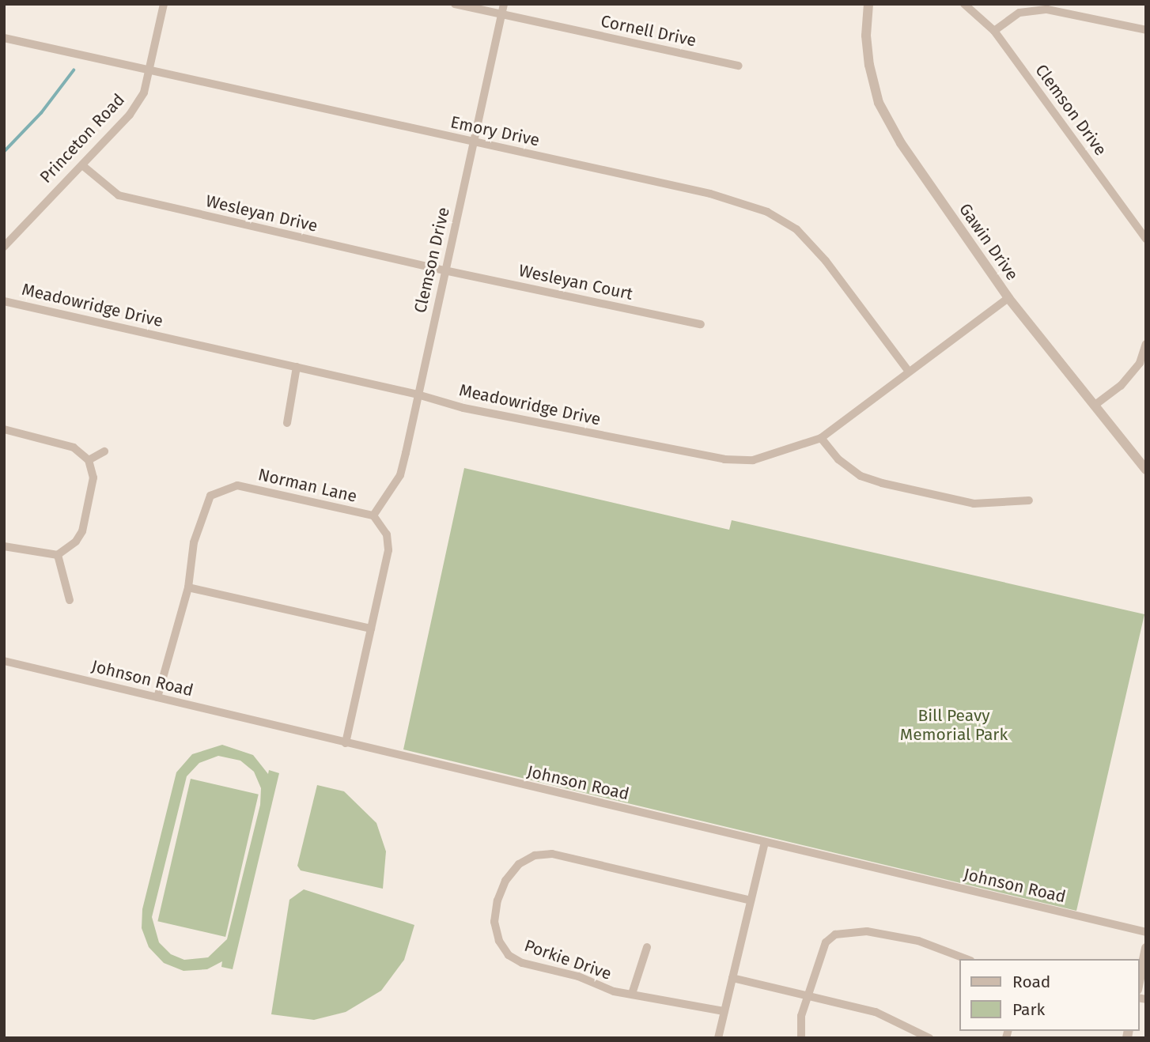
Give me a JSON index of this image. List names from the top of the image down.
{
  "streets": {
    "street": [
      "Cornell Drive",
      "Clemson Drive",
      "Emory Drive",
      "Princeton Road",
      "Wesleyan Drive",
      "Gawin Drive",
      "Wesleyan Court",
      "Meadowridge Drive",
      "Norman Lane",
      "Johnson Road",
      "Porkie Drive"
    ]
  },
  "crossings": [
    ["Cornell Drive", "Clemson Drive"],
    ["Clemson Drive", "Emory Drive"],
    ["Clemson Drive", "Wesleyan Drive"],
    ["Clemson Drive", "Wesleyan Court"],
    ["Clemson Drive", "Meadowridge Drive"],
    ["Clemson Drive", "Norman Lane"],
    ["Emory Drive", "Princeton Road"],
    ["Emory Drive", "Meadowridge Drive"],
    ["Princeton Road", "Wesleyan Drive"],
    ["Wesleyan Drive", "Wesleyan Court"],
    ["Gawin Drive", "Meadowridge Drive"],
    ["Norman Lane", "Johnson Road"]
  ],
  "parks": ["Bill Peavy Memorial Park"],
  "legend": ["Road", "Park"]
}
